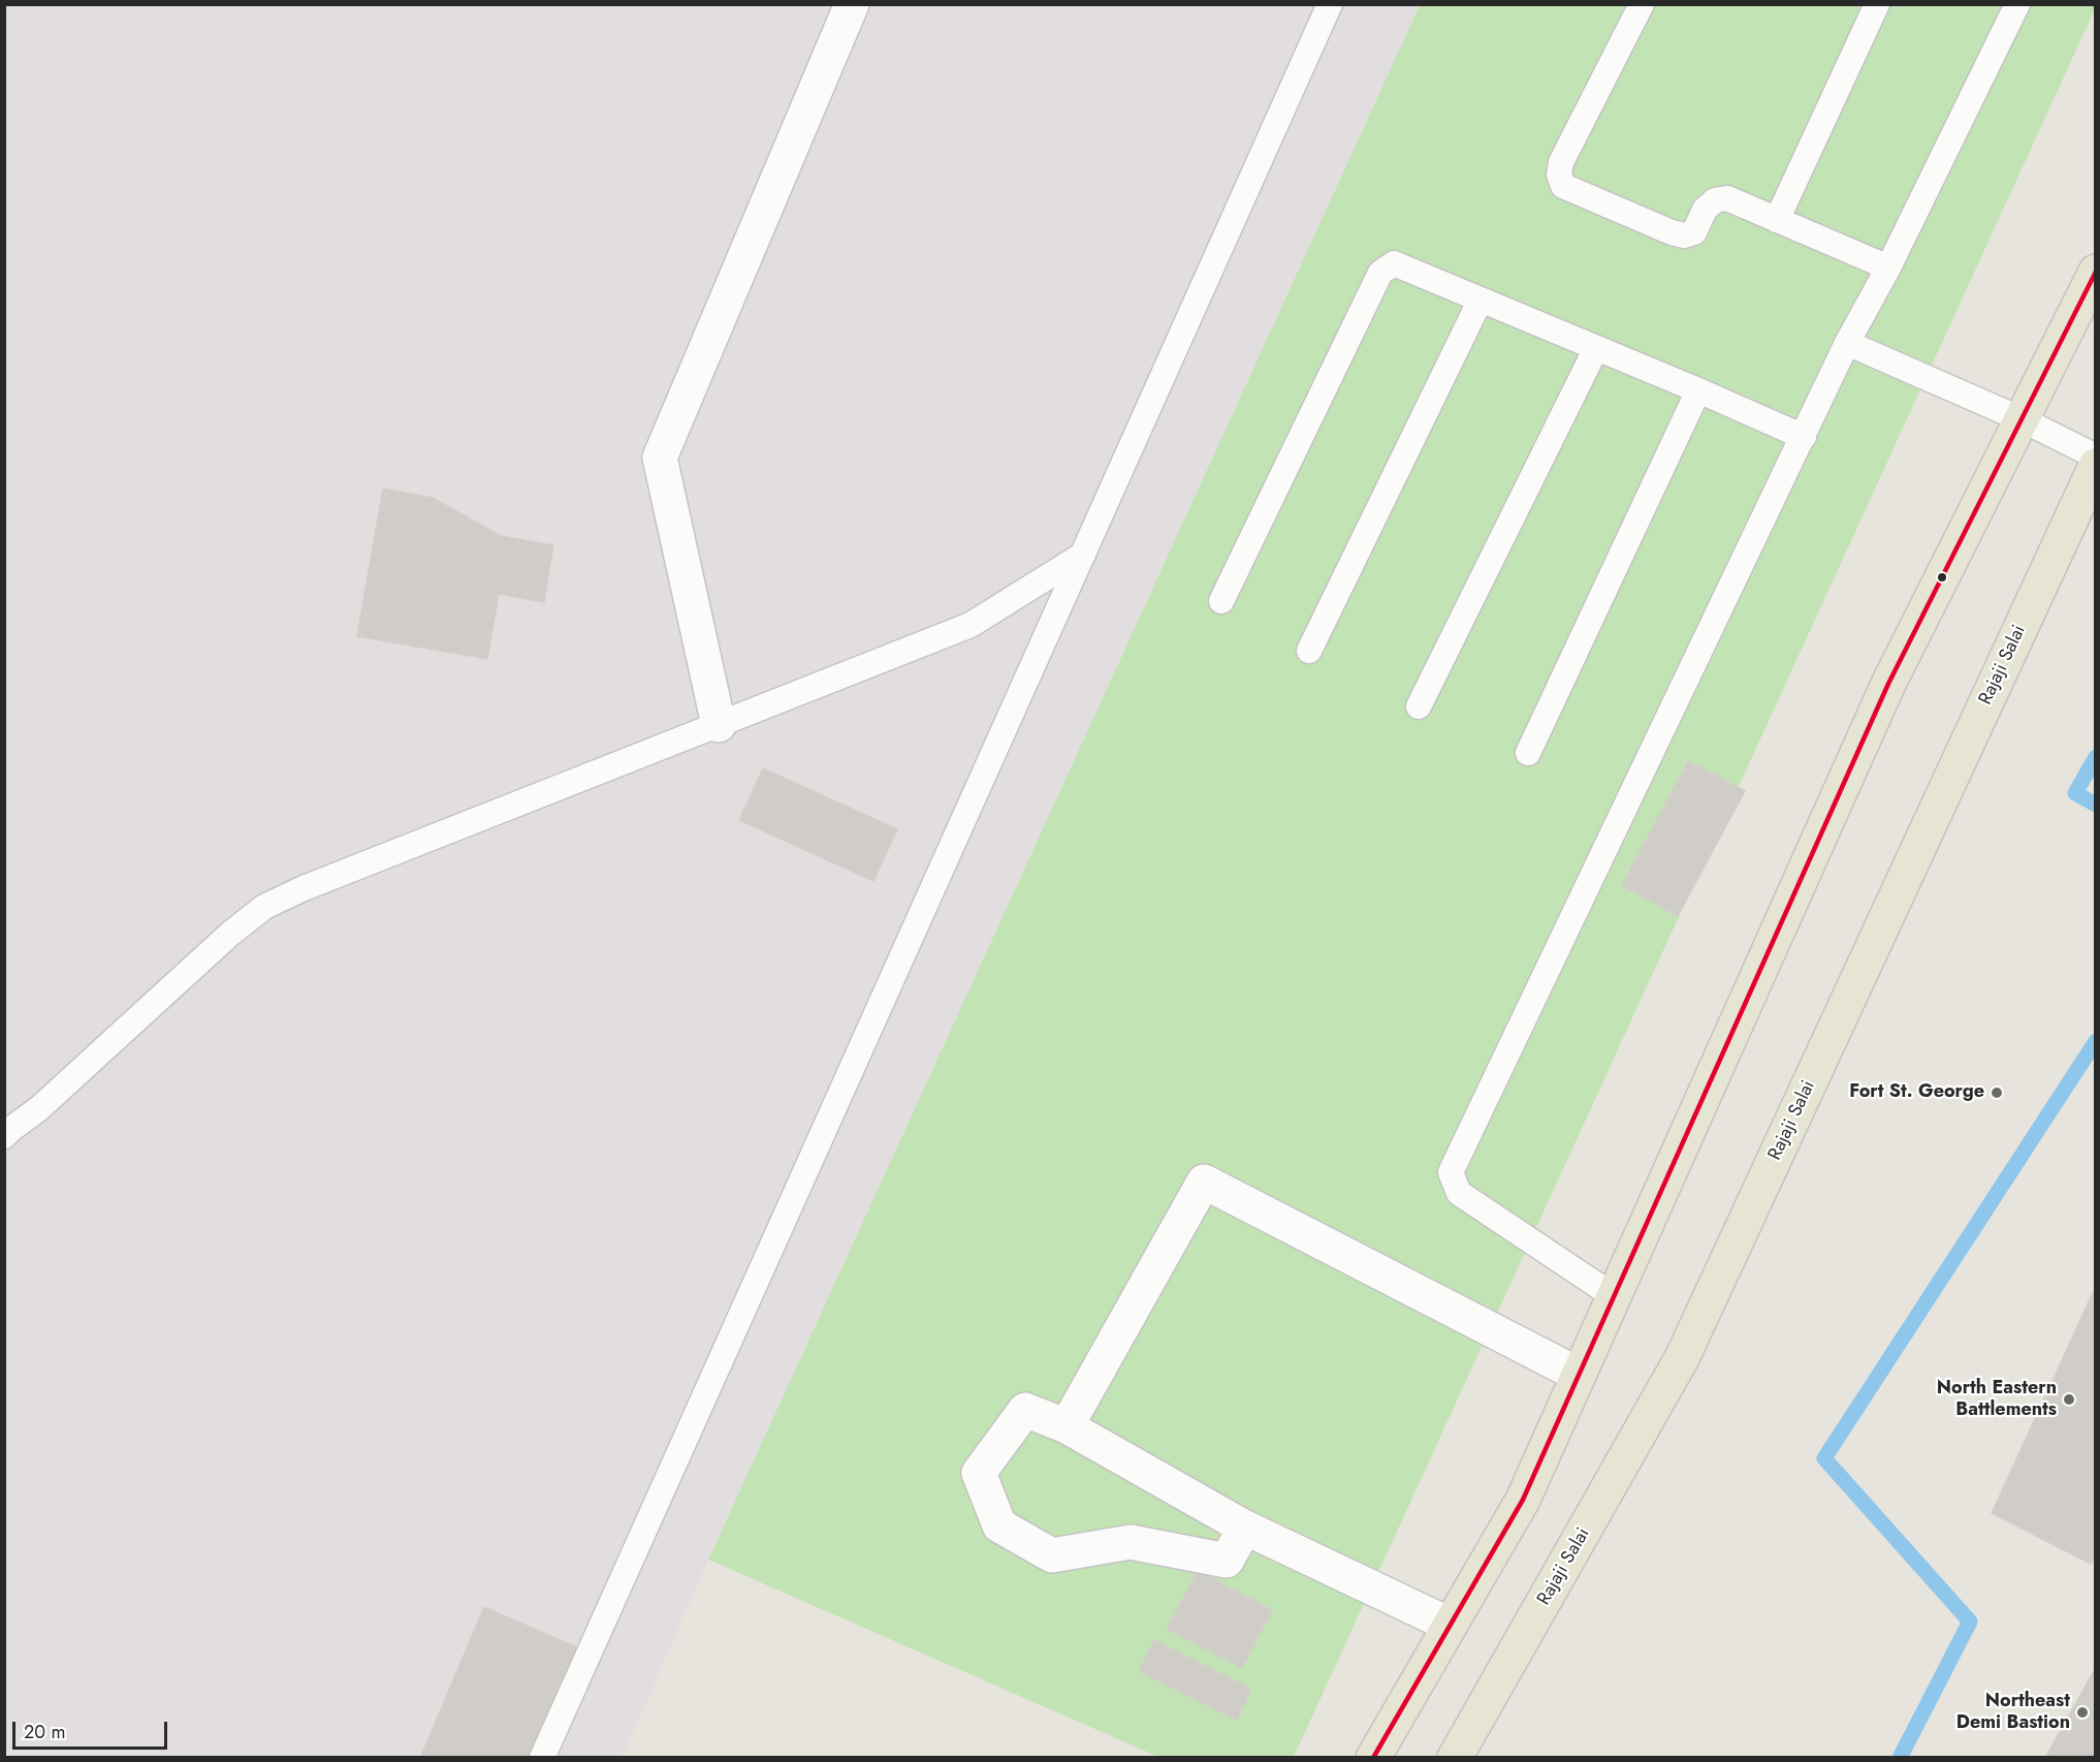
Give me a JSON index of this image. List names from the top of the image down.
{
  "streets": {
    "main road": ["Rajaji Salai"]
  },
  "places": ["Fort St. George", "North Eastern Battlements", "Northeast Demi Bastion"],
  "scale_bar": "20 m"
}
